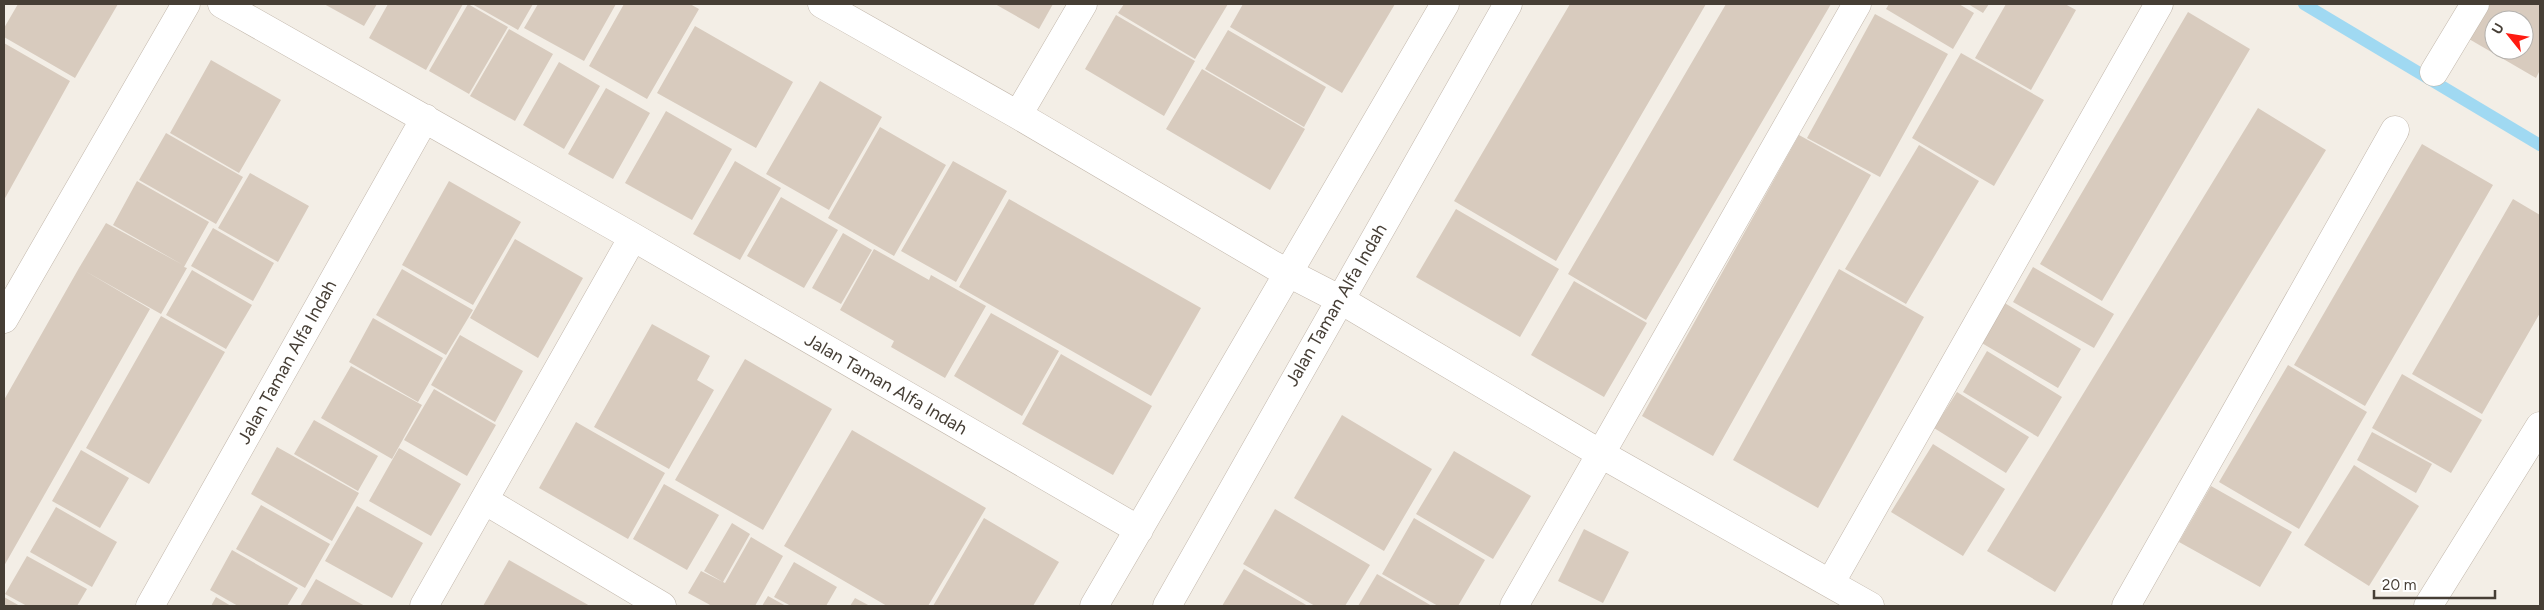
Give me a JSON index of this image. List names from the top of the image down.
{
  "streets": {
    "street": ["Jalan Taman Alfa Indah"]
  },
  "scale_bar": "20 m",
  "north": "top left"
}
